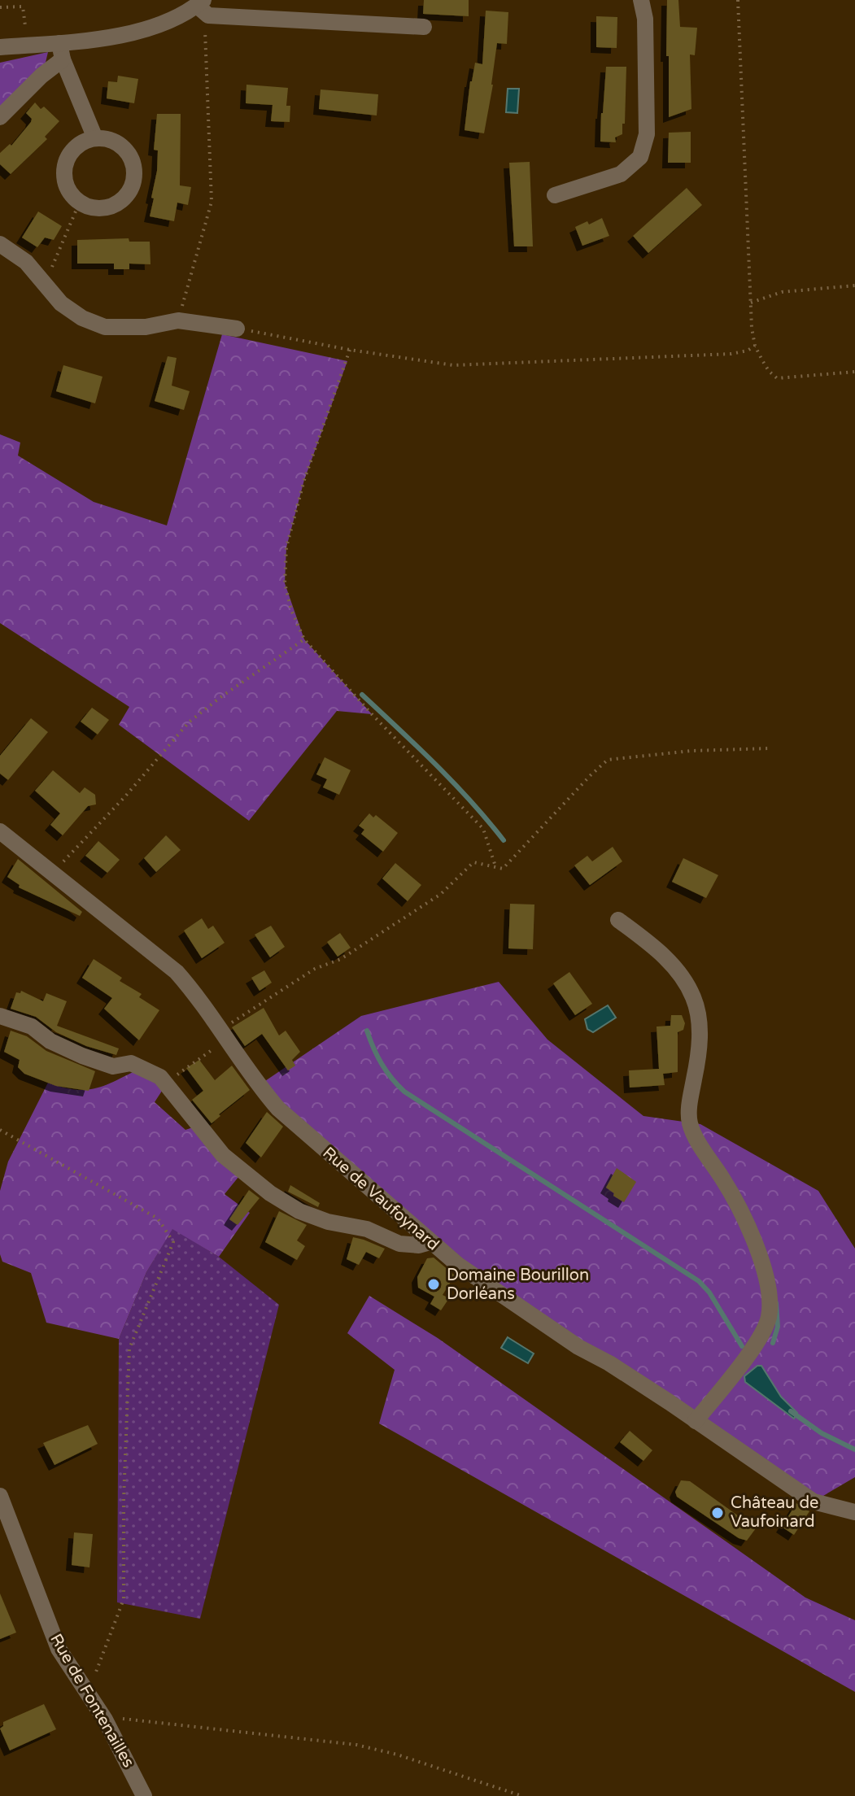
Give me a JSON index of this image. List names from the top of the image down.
{
  "streets": {
    "street": ["Rue de Vaufoynard", "Rue de Fontenailles"]
  },
  "places": ["Domaine Bourillon Dorléans", "Château de Vaufoinard"]
}
